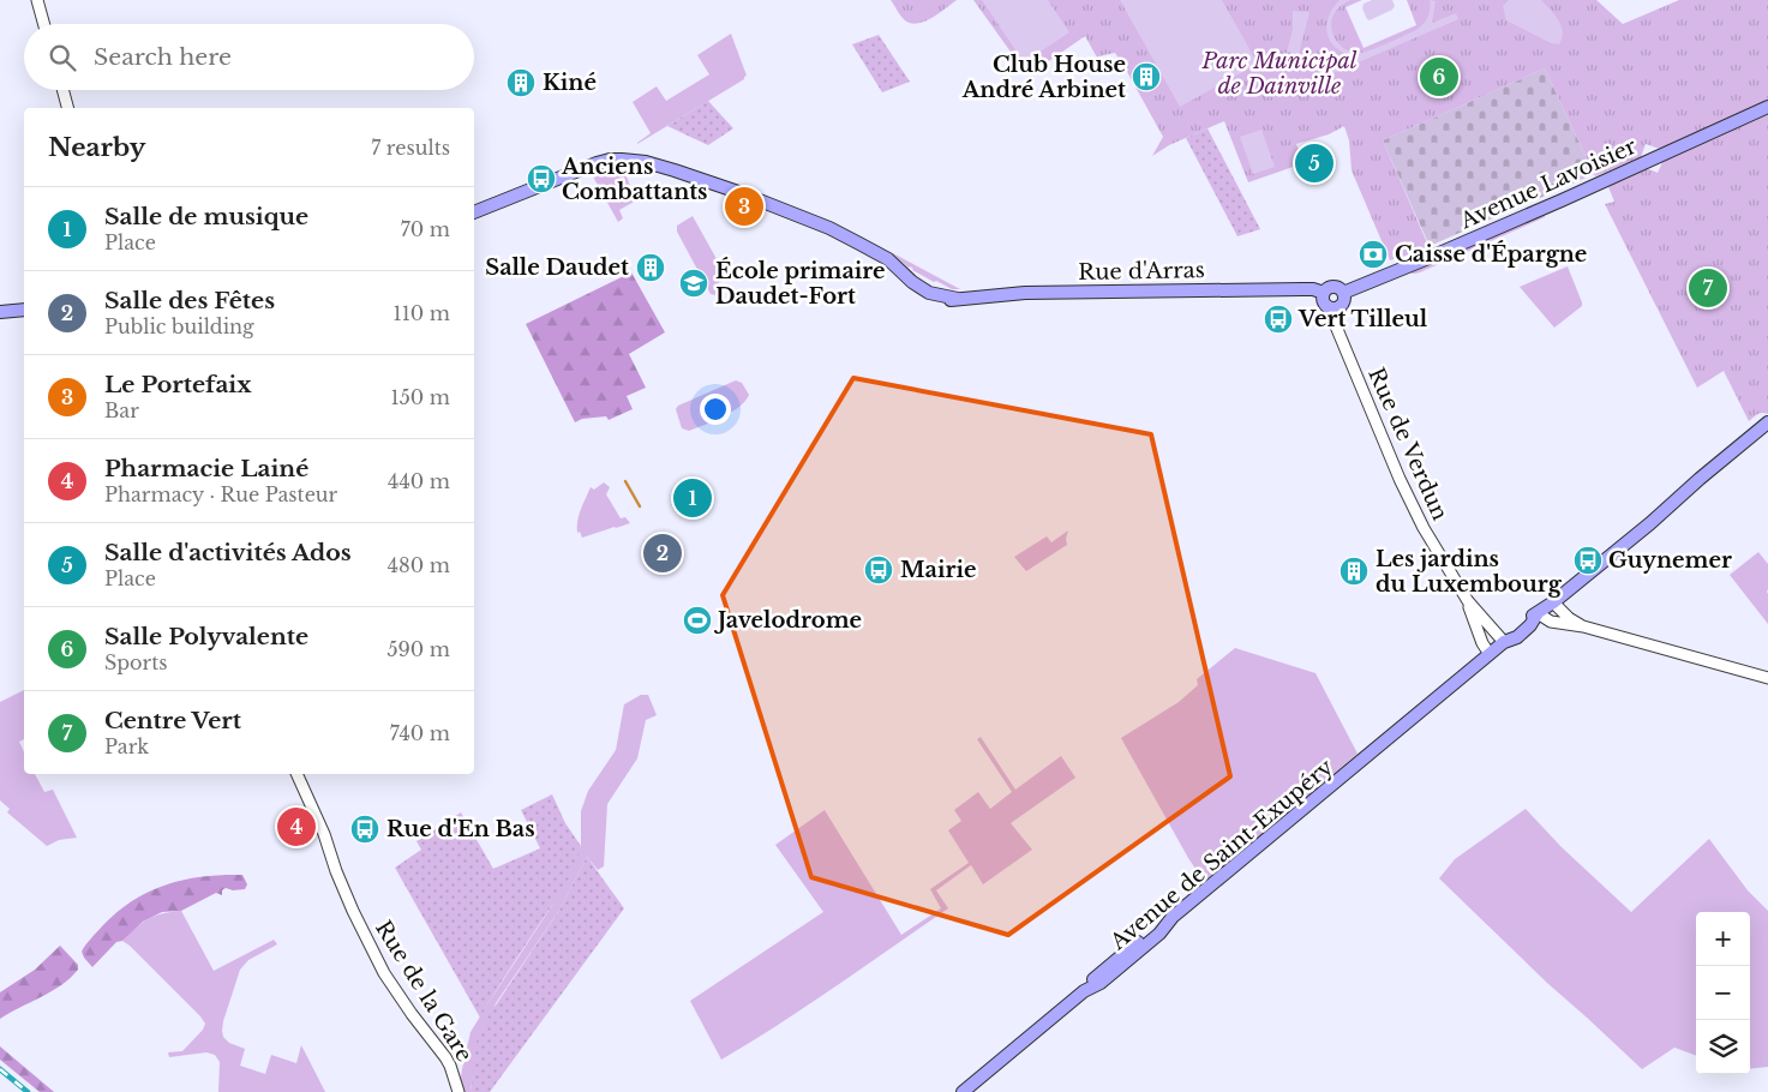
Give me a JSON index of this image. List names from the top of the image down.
{
  "streets": {
    "main road": ["Avenue Lavoisier", "Rue d'Arras", "Avenue de Saint-Exupéry"],
    "street": ["Rue de Verdun", "Rue de la Gare"]
  },
  "crossings": [
    ["Avenue Lavoisier", "Rue d'Arras"],
    ["Avenue Lavoisier", "Rue de Verdun"],
    ["Rue d'Arras", "Rue de Verdun"]
  ],
  "parks": ["Parc Municipal de Dainville"],
  "places": {
    "building": [
      "Club House André Arbinet",
      "Kiné",
      "Salle Daudet",
      "Les jardins du Luxembourg"
    ],
    "bus stop": [
      "Anciens Combattants",
      "Vert Tilleul",
      "Guynemer",
      "Mairie",
      "Rue d'En Bas"
    ],
    "bank": ["Caisse d'Épargne"],
    "school or university": ["École primaire Daudet-Fort"],
    "sports": ["Javelodrome"]
  },
  "page": {
    "search": "Search here",
    "pins": [
      "6",
      "5",
      "3",
      "7",
      "1",
      "2",
      "4"
    ],
    "heading": ["Nearby", "7 results"],
    "list": [
      {
        "mark": "1",
        "name": "Salle de musique",
        "note": "Place",
        "value": "70 m"
      },
      {
        "mark": "2",
        "name": "Salle des Fêtes",
        "note": "Public building",
        "value": "110 m"
      },
      {
        "mark": "3",
        "name": "Le Portefaix",
        "note": "Bar",
        "value": "150 m"
      },
      {
        "mark": "4",
        "name": "Pharmacie Lainé",
        "note": "Pharmacy · Rue Pasteur",
        "value": "440 m"
      },
      {
        "mark": "5",
        "name": "Salle d'activités Ados",
        "note": "Place",
        "value": "480 m"
      },
      {
        "mark": "6",
        "name": "Salle Polyvalente",
        "note": "Sports",
        "value": "590 m"
      },
      {
        "mark": "7",
        "name": "Centre Vert",
        "note": "Park",
        "value": "740 m"
      }
    ],
    "map_buttons": ["+", "−"]
  }
}
